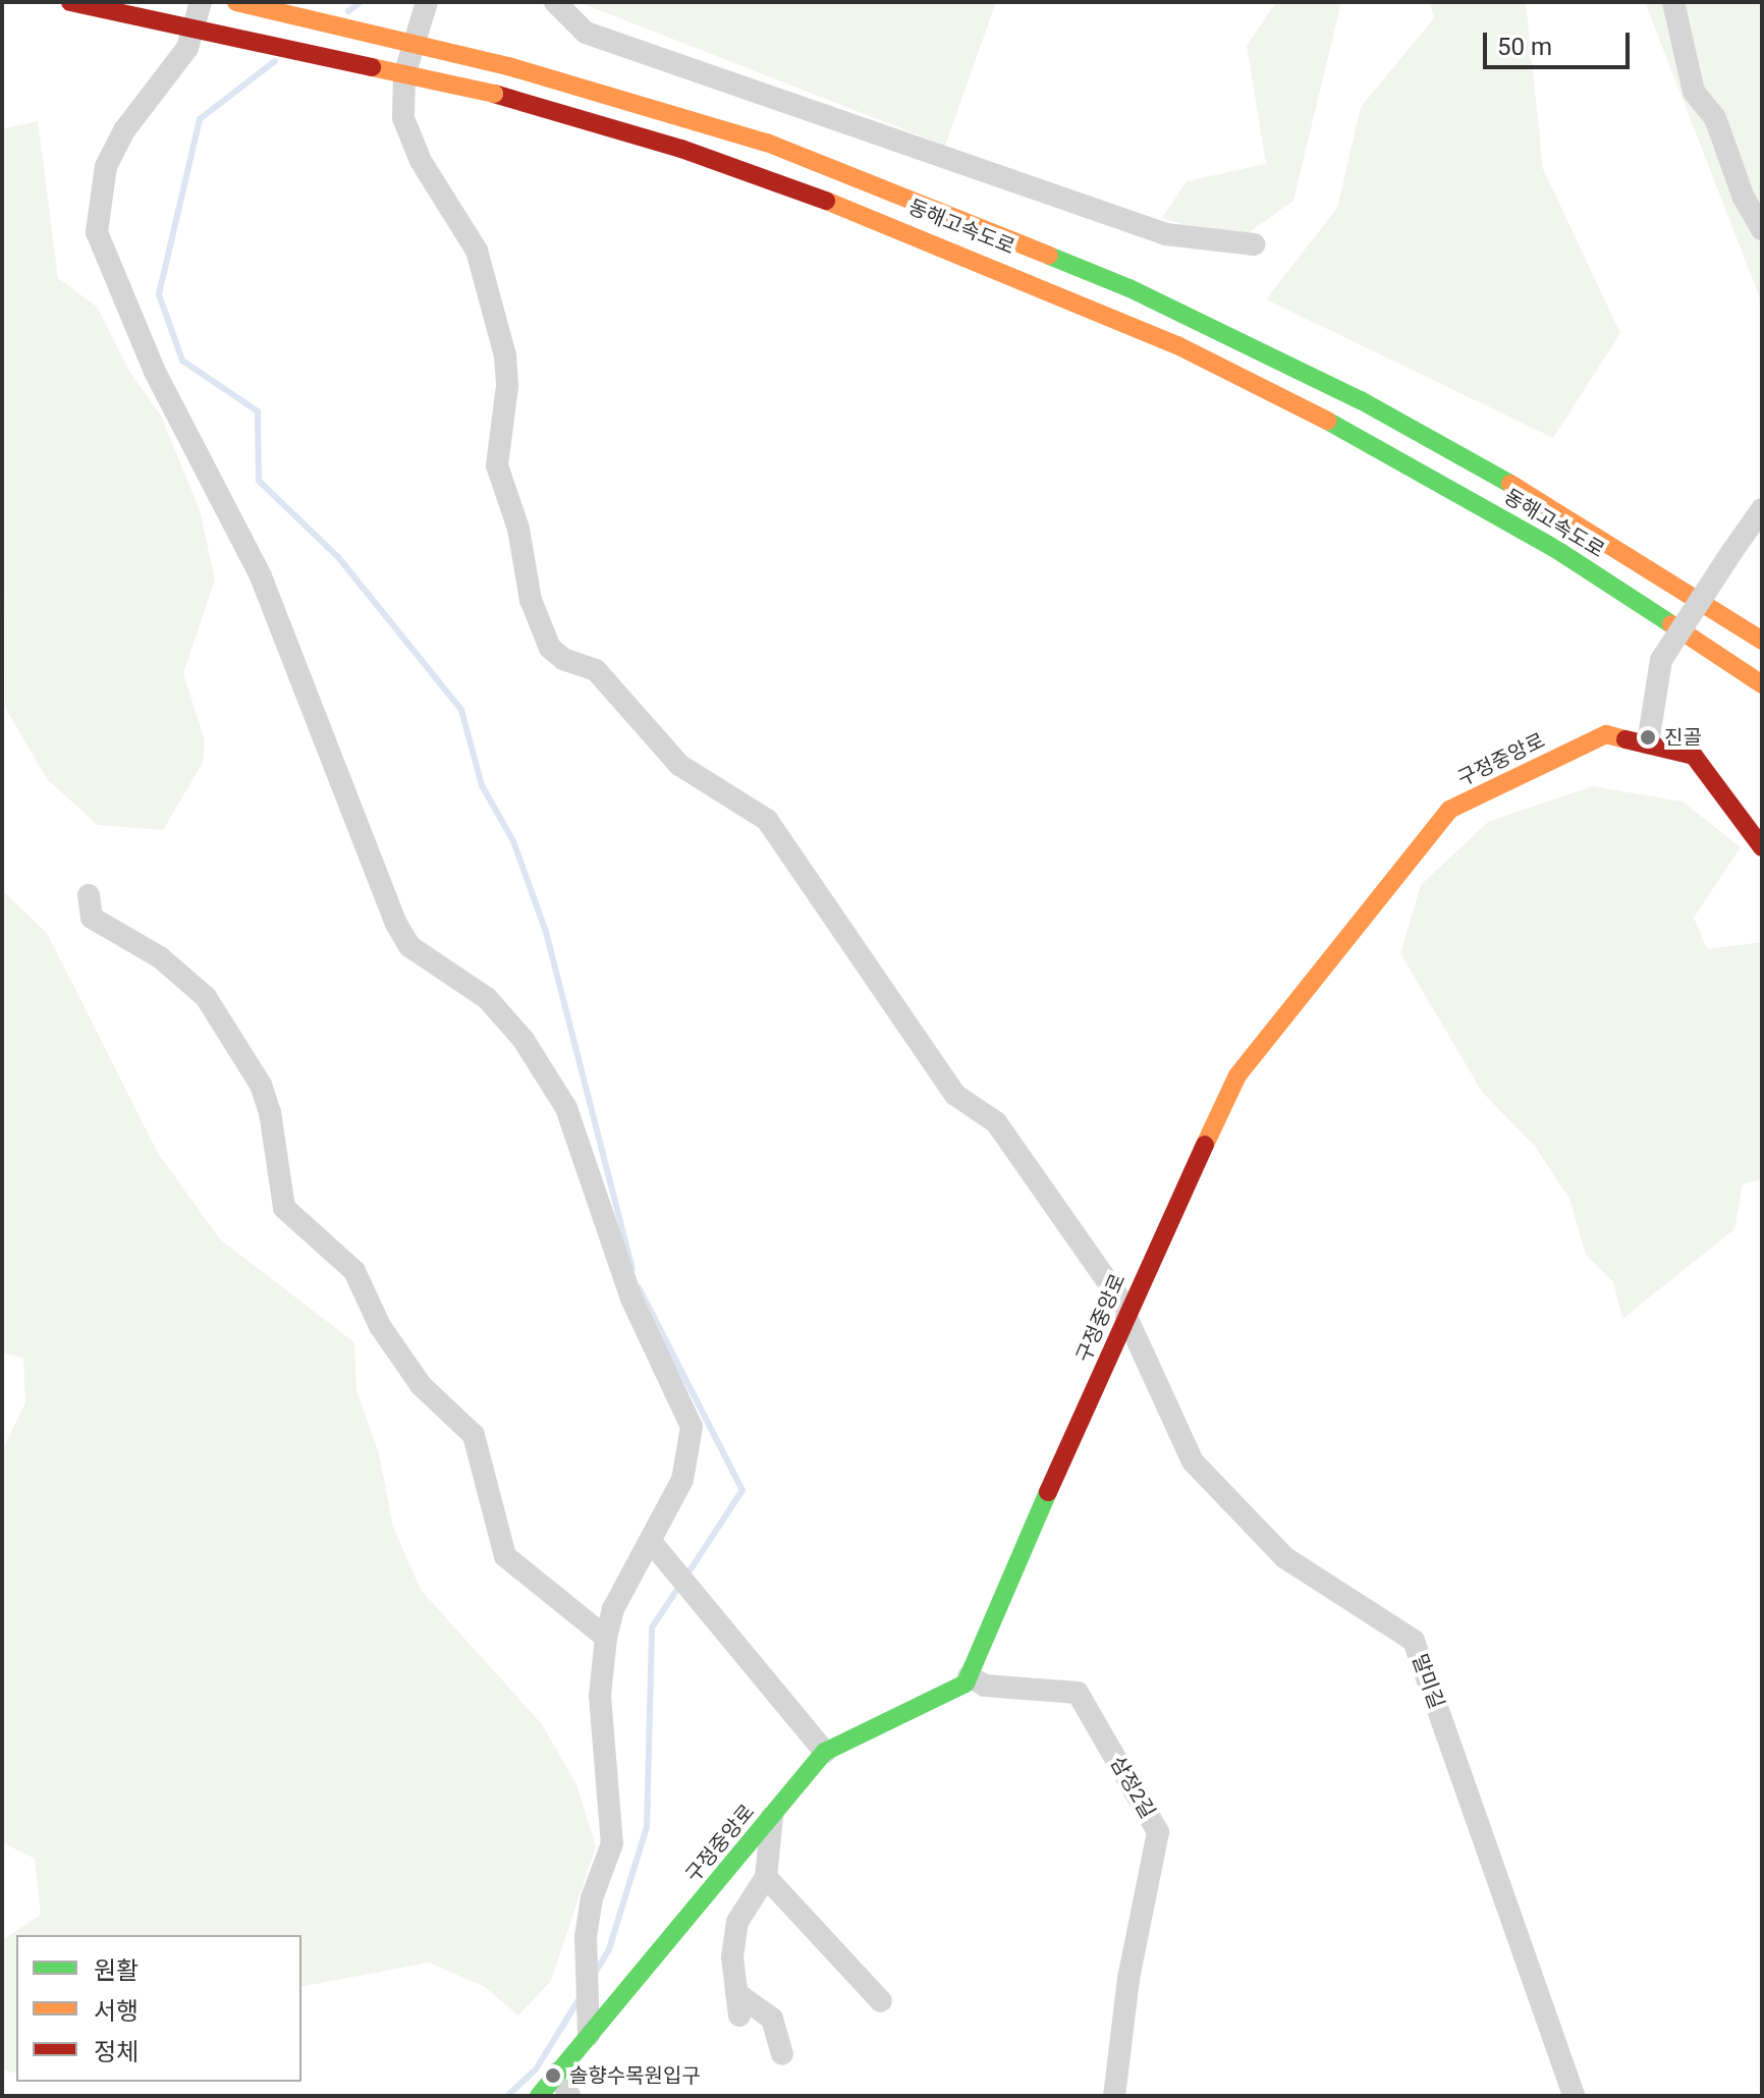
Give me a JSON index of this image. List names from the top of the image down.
{
  "streets": {
    "main road": ["동해고속도로", "구정중앙로"],
    "street": ["말미길", "삼정2길"]
  },
  "crossings": [
    ["구정중앙로", "말미길"],
    ["구정중앙로", "삼정2길"]
  ],
  "places": ["진골", "솔향수목원입구"],
  "legend": ["원활", "서행", "정체"],
  "scale_bar": "50 m"
}
